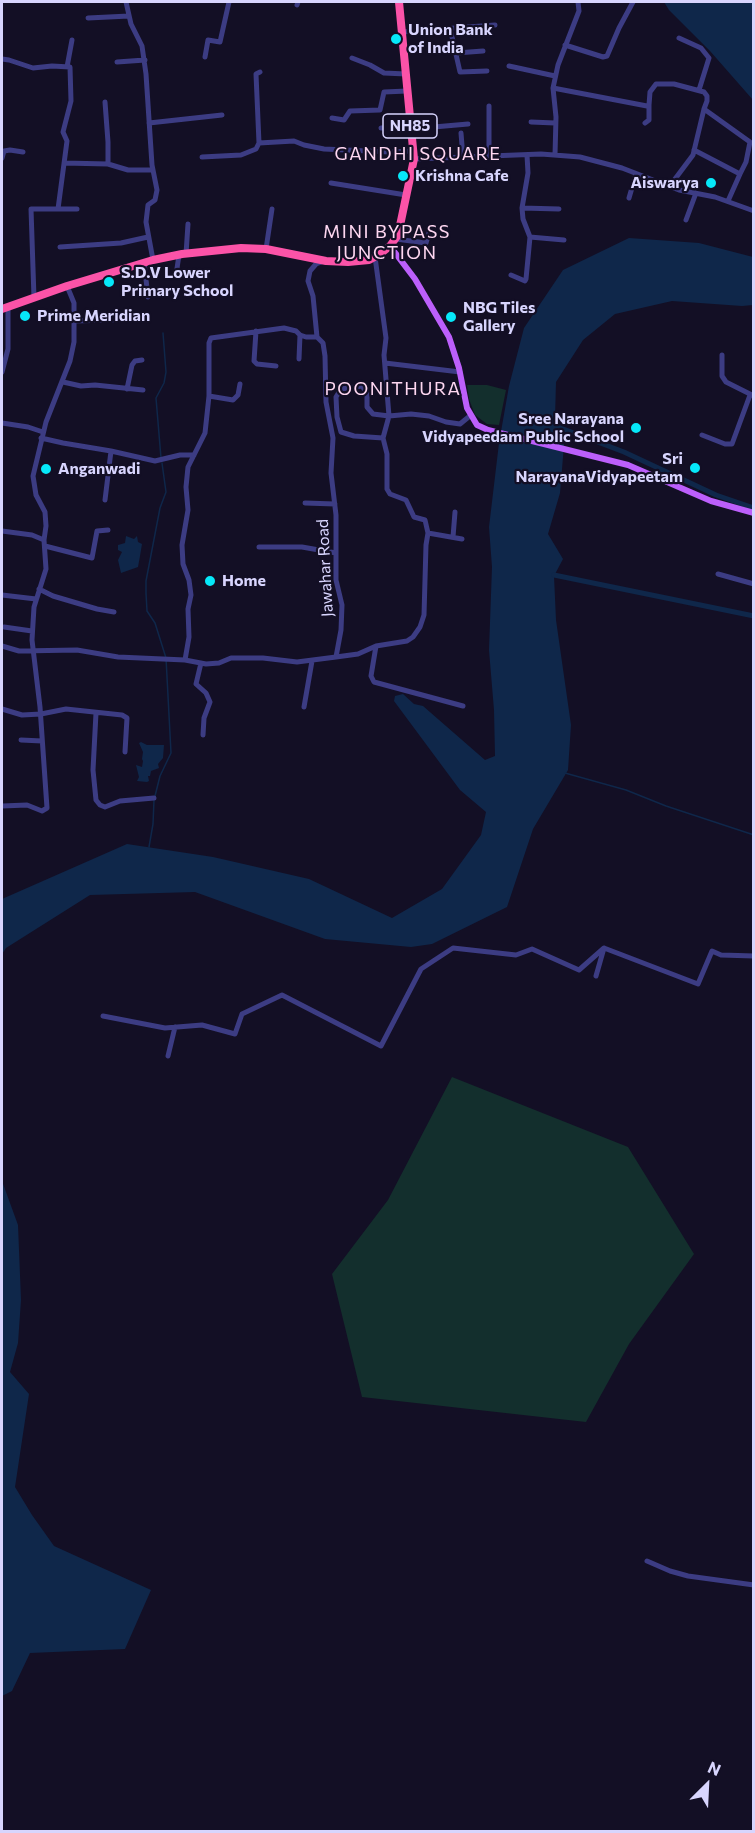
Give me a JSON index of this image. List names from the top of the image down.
{
  "streets": {
    "highway": ["NH85"],
    "street": ["Jawahar Road"]
  },
  "crossings": [
    ["NH85", "Jawahar Road"]
  ],
  "districts": ["GANDHI SQUARE", "MINI BYPASS JUNCTION", "POONITHURA"],
  "places": [
    "Union Bank of India",
    "Krishna Cafe",
    "Aiswarya",
    "S.D.V Lower Primary School",
    "Prime Meridian",
    "NBG Tiles Gallery",
    "Sree Narayana Vidyapeedam Public School",
    "Sri NarayanaVidyapeetam",
    "Anganwadi",
    "Home"
  ],
  "north": "top right"
}
